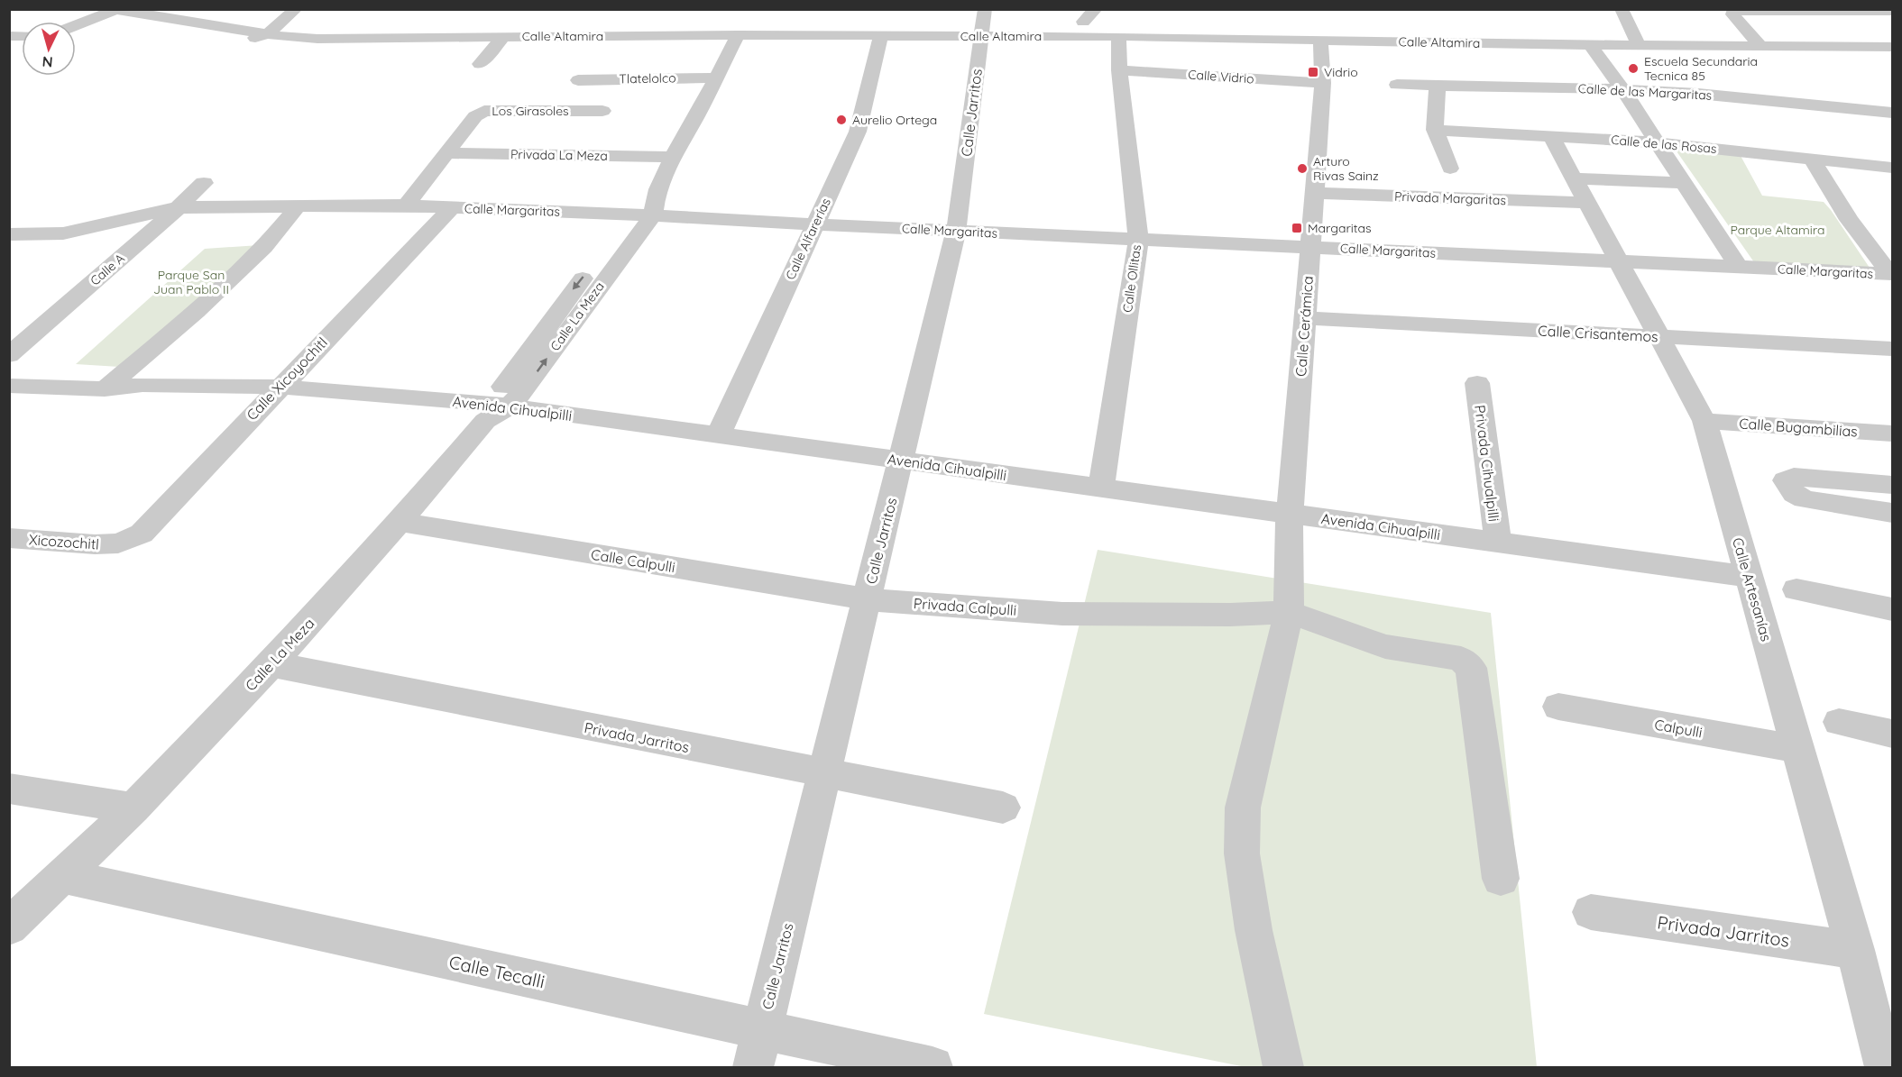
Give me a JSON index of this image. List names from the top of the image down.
{
  "streets": {
    "street": [
      "Calle Altamira",
      "Calle Vidrio",
      "Tlatelolco",
      "Calle de las Margaritas",
      "Los Girasoles",
      "Calle Jarritos",
      "Calle de las Rosas",
      "Privada La Meza",
      "Privada Margaritas",
      "Calle Margaritas",
      "Calle Alfarerías",
      "Calle A",
      "Calle Ollitas",
      "Calle La Meza",
      "Calle Cerámica",
      "Calle Crisantemos",
      "Calle Xicoyochitl",
      "Avenida Cihualpilli",
      "Calle Bugambilias",
      "Privada Cihualpilli",
      "Xicozochitl",
      "Calle Calpulli",
      "Calle Artesanías",
      "Privada Calpulli",
      "Calpulli",
      "Privada Jarritos",
      "Calle Tecalli"
    ]
  },
  "crossings": [
    ["Calle Altamira", "Calle Jarritos"],
    ["Calle Altamira", "Calle Alfarerías"],
    ["Calle Altamira", "Calle Ollitas"],
    ["Calle Altamira", "Calle La Meza"],
    ["Calle Altamira", "Calle Cerámica"],
    ["Calle Vidrio", "Calle Ollitas"],
    ["Calle Vidrio", "Calle Cerámica"],
    ["Tlatelolco", "Calle La Meza"],
    ["Los Girasoles", "Privada La Meza"],
    ["Los Girasoles", "Calle Margaritas"],
    ["Calle Jarritos", "Calle Margaritas"],
    ["Calle Jarritos", "Avenida Cihualpilli"],
    ["Calle Jarritos", "Calle Calpulli"],
    ["Calle Jarritos", "Privada Calpulli"],
    ["Calle Jarritos", "Privada Jarritos"],
    ["Calle Jarritos", "Calle Tecalli"],
    ["Calle de las Rosas", "Calle Artesanías"],
    ["Privada La Meza", "Calle La Meza"],
    ["Privada Margaritas", "Calle Cerámica"],
    ["Privada Margaritas", "Calle Artesanías"],
    ["Calle Margaritas", "Calle Alfarerías"],
    ["Calle Margaritas", "Calle A"],
    ["Calle Margaritas", "Calle Ollitas"],
    ["Calle Margaritas", "Calle La Meza"],
    ["Calle Margaritas", "Calle Cerámica"],
    ["Calle Margaritas", "Calle Xicoyochitl"],
    ["Calle Margaritas", "Calle Artesanías"],
    ["Calle Alfarerías", "Avenida Cihualpilli"],
    ["Calle Ollitas", "Avenida Cihualpilli"],
    ["Calle La Meza", "Avenida Cihualpilli"],
    ["Calle La Meza", "Calle Calpulli"],
    ["Calle La Meza", "Privada Jarritos"],
    ["Calle La Meza", "Calle Tecalli"],
    ["Calle Cerámica", "Calle Crisantemos"],
    ["Calle Cerámica", "Avenida Cihualpilli"],
    ["Calle Cerámica", "Privada Calpulli"],
    ["Calle Crisantemos", "Calle Artesanías"],
    ["Calle Xicoyochitl", "Avenida Cihualpilli"],
    ["Calle Xicoyochitl", "Xicozochitl"],
    ["Avenida Cihualpilli", "Privada Cihualpilli"],
    ["Avenida Cihualpilli", "Calle Artesanías"],
    ["Calle Bugambilias", "Calle Artesanías"],
    ["Calle Calpulli", "Privada Calpulli"],
    ["Calle Artesanías", "Calpulli"],
    ["Calle Artesanías", "Privada Jarritos"]
  ],
  "parks": ["Parque Altamira", "Parque San Juan Pablo II"],
  "places": {
    "other": ["Escuela Secundaria Tecnica 85", "Aurelio Ortega", "Arturo Rivas Sainz"],
    "transit": ["Vidrio", "Margaritas"]
  },
  "north": "bottom"
}
